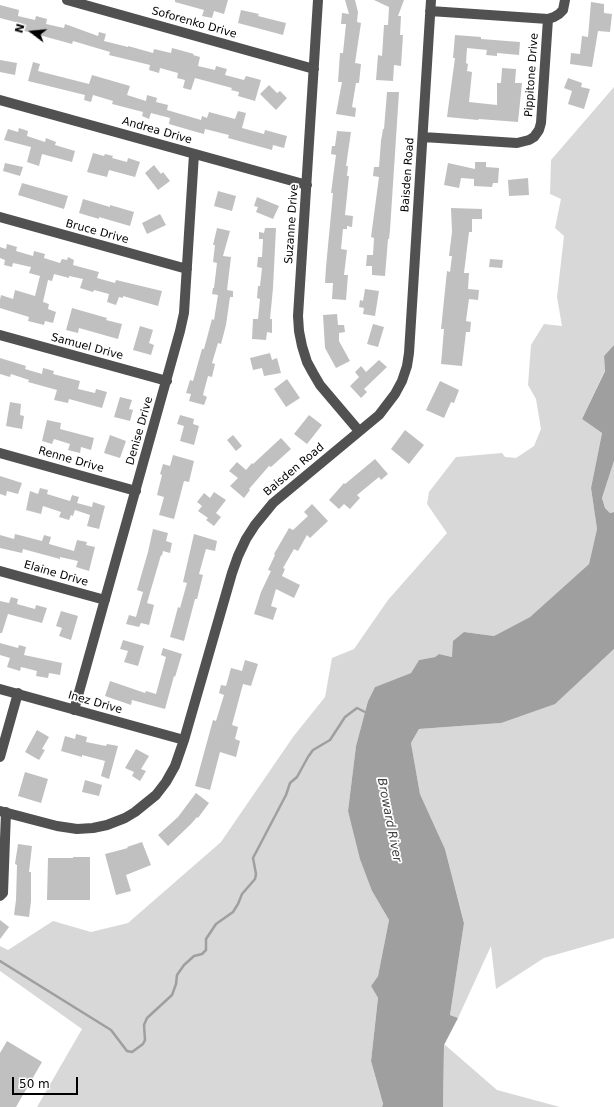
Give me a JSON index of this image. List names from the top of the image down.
{
  "streets": {
    "street": [
      "Soforenko Drive",
      "Pippitone Drive",
      "Andrea Drive",
      "Baisden Road",
      "Suzanne Drive",
      "Bruce Drive",
      "Samuel Drive",
      "Denise Drive",
      "Renne Drive",
      "Elaine Drive",
      "Inez Drive"
    ]
  },
  "crossings": [
    ["Soforenko Drive", "Suzanne Drive"],
    ["Pippitone Drive", "Baisden Road"],
    ["Andrea Drive", "Suzanne Drive"],
    ["Andrea Drive", "Denise Drive"],
    ["Baisden Road", "Suzanne Drive"],
    ["Baisden Road", "Inez Drive"],
    ["Bruce Drive", "Denise Drive"],
    ["Samuel Drive", "Denise Drive"],
    ["Denise Drive", "Renne Drive"],
    ["Denise Drive", "Elaine Drive"],
    ["Denise Drive", "Inez Drive"]
  ],
  "water": ["Broward River"],
  "scale_bar": "50 m",
  "north": "left"
}
